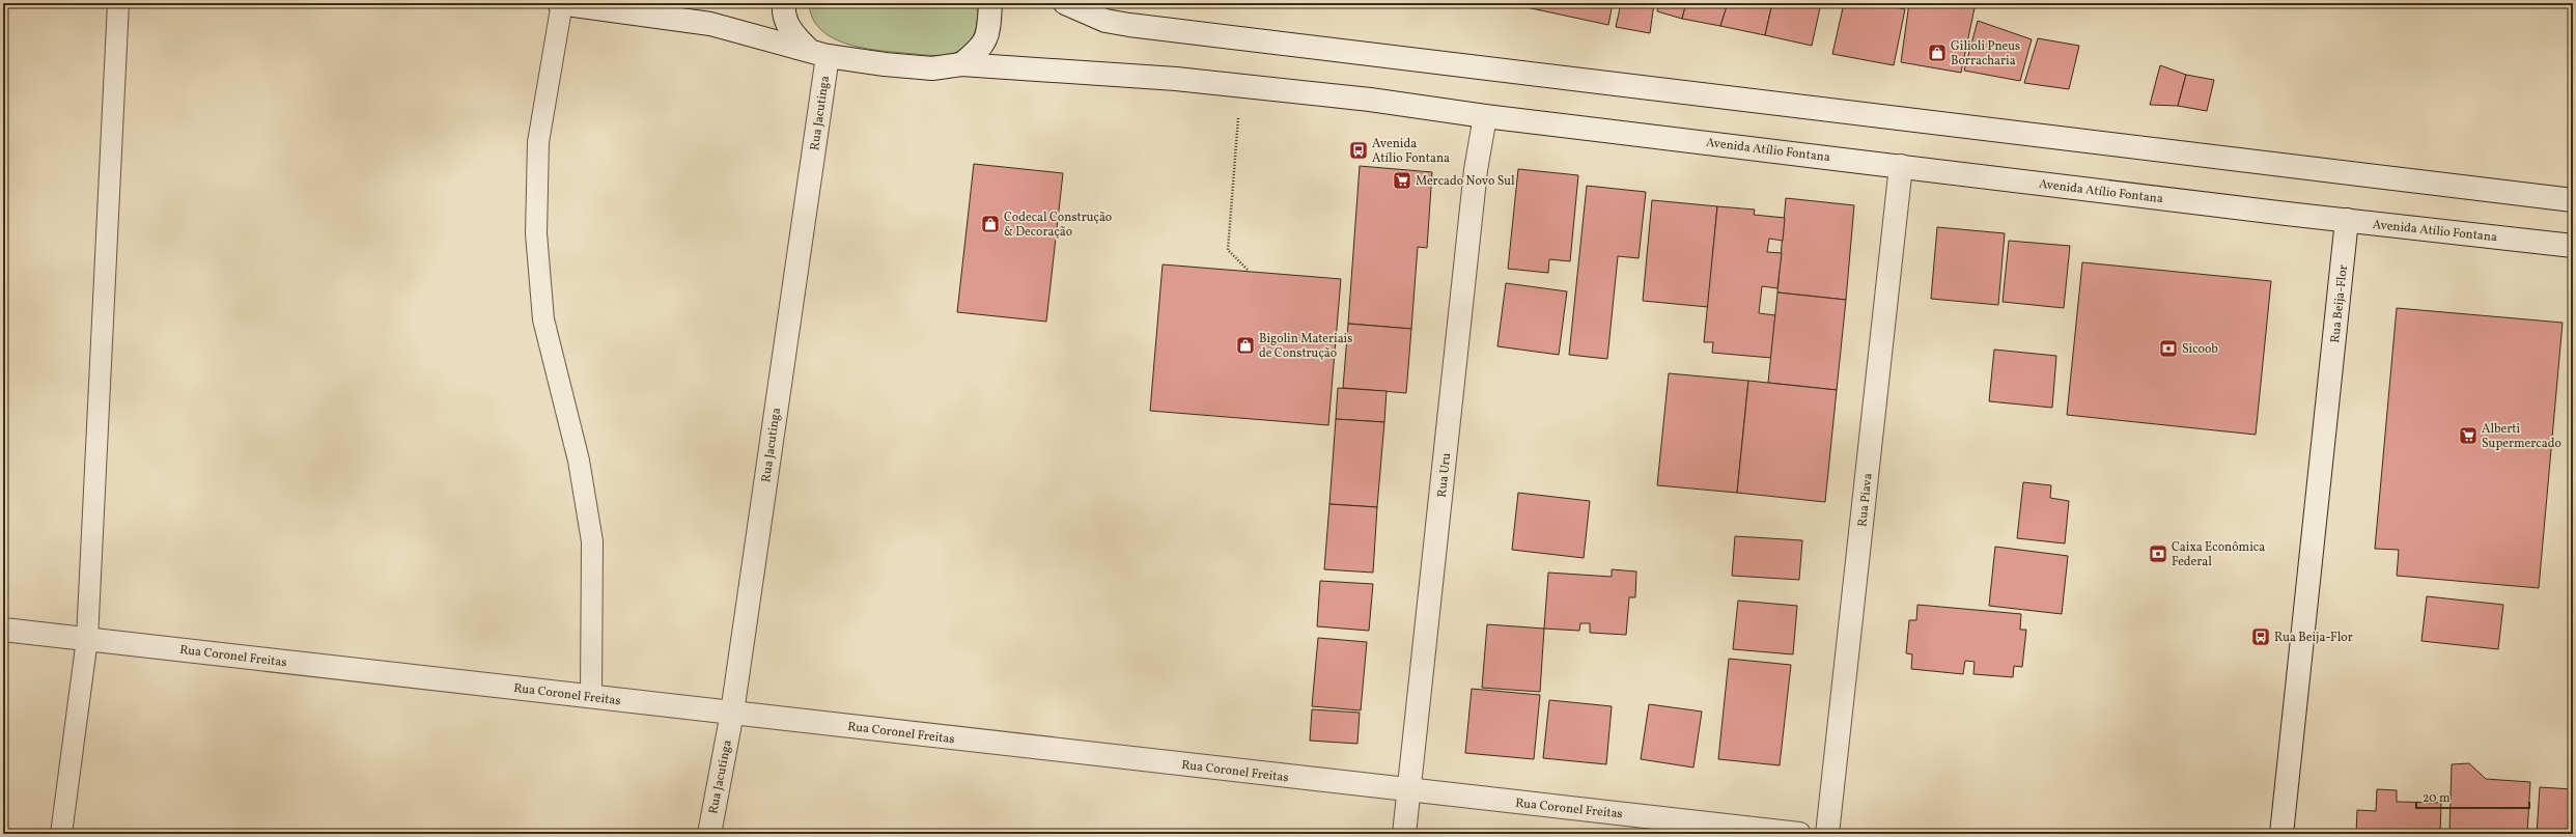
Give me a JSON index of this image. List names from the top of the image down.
{
  "streets": {
    "street": [
      "Rua Jacutinga",
      "Avenida Atílio Fontana",
      "Rua Beija-Flor",
      "Rua Uru",
      "Rua Piava",
      "Rua Coronel Freitas"
    ]
  },
  "crossings": [
    ["Rua Jacutinga", "Avenida Atílio Fontana"],
    ["Rua Jacutinga", "Rua Coronel Freitas"],
    ["Avenida Atílio Fontana", "Rua Beija-Flor"],
    ["Avenida Atílio Fontana", "Rua Uru"],
    ["Avenida Atílio Fontana", "Rua Piava"],
    ["Rua Uru", "Rua Coronel Freitas"]
  ],
  "places": {
    "shop": ["Gilioli Pneus Borracharia", "Codecal Construção & Decoração", "Bigolin Materiais de Construção"],
    "bus stop": ["Avenida Atílio Fontana", "Rua Beija-Flor"],
    "supermarket": ["Mercado Novo Sul", "Alberti Supermercado"],
    "bank": ["Sicoob", "Caixa Econômica Federal"]
  },
  "scale_bar": "20 m"
}
